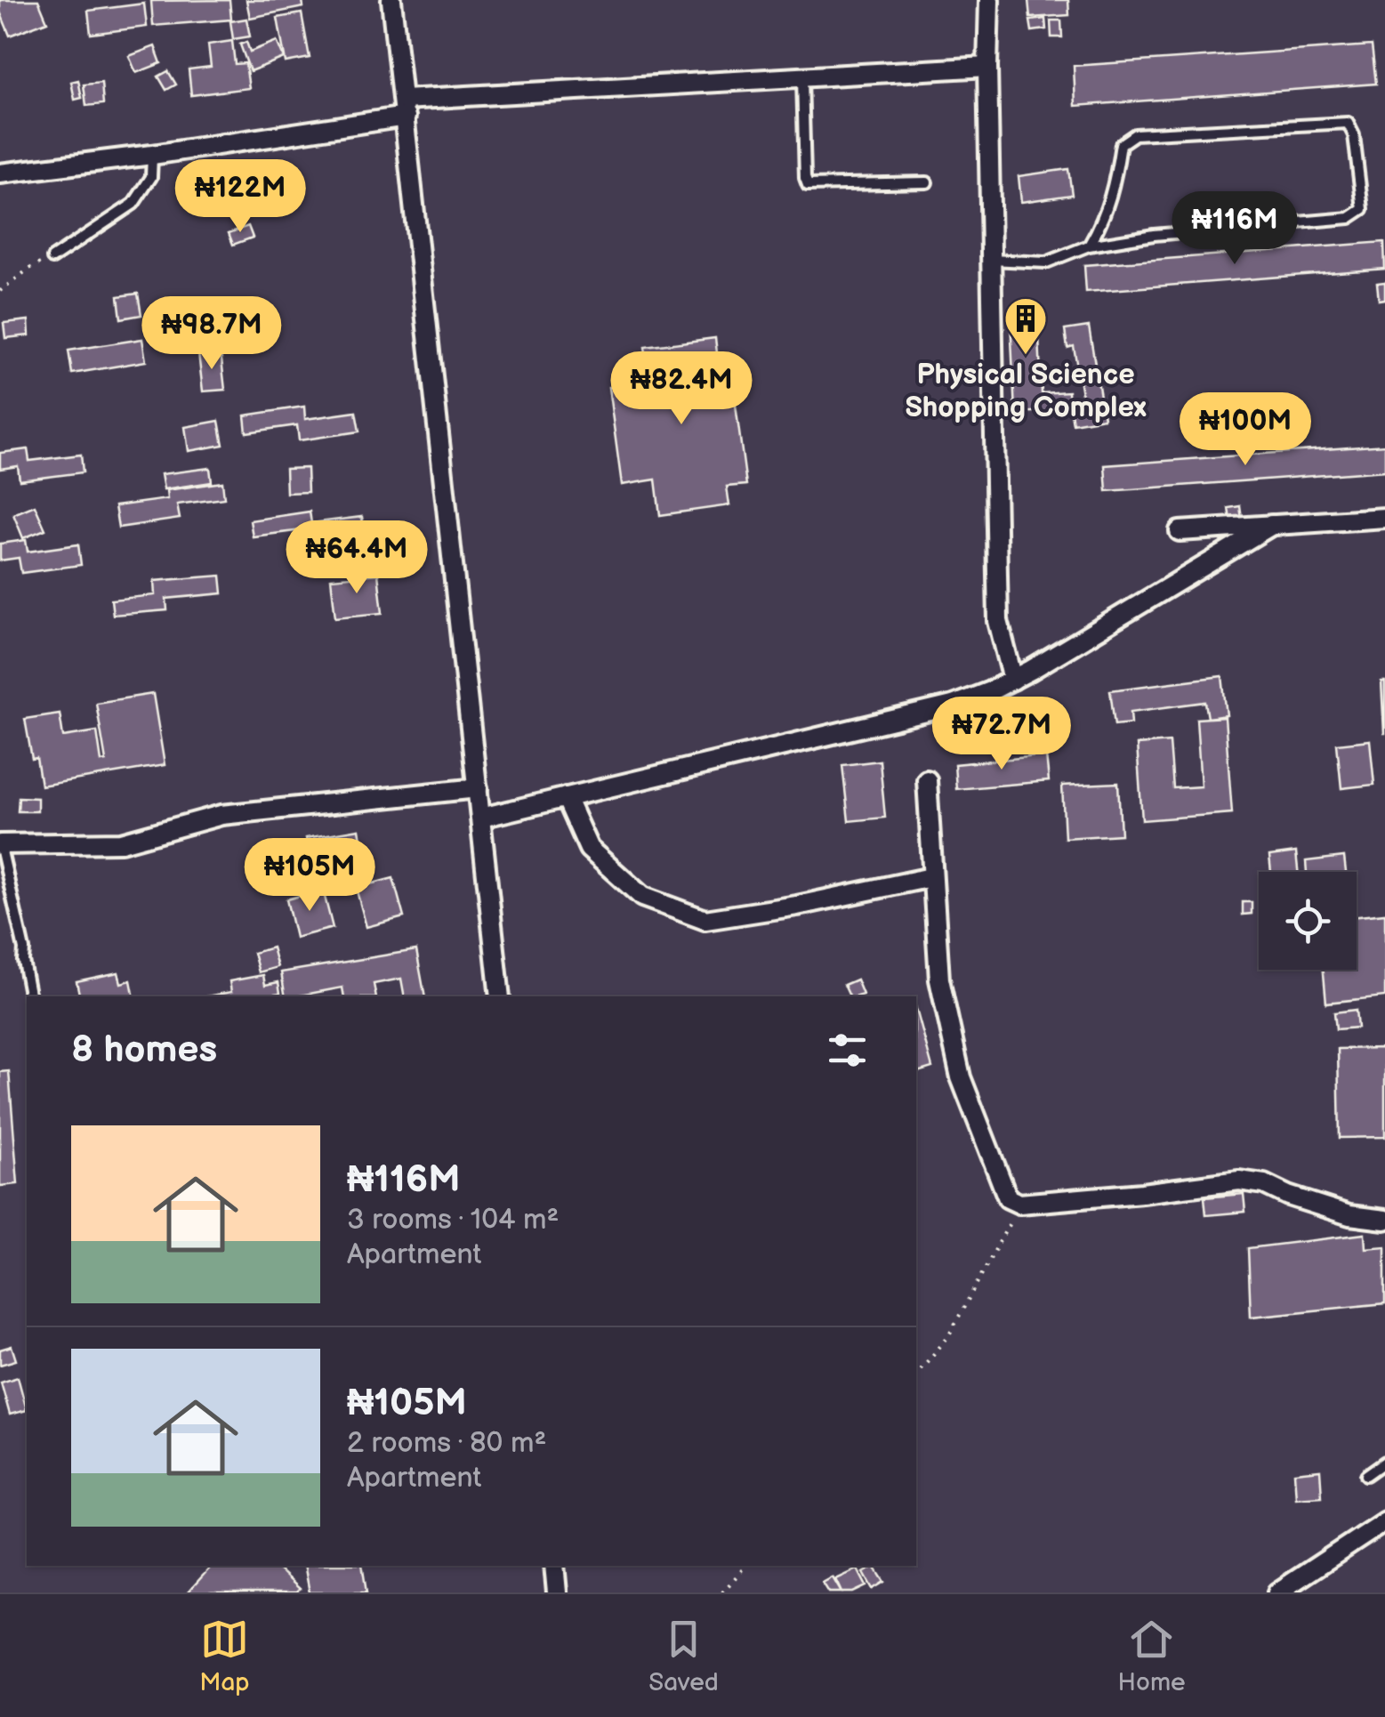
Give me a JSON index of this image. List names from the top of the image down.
{
  "places": {
    "building": ["Physical Science Shopping Complex"]
  },
  "page": {
    "price": [
      "₦122M",
      "₦116M",
      "₦98.7M",
      "₦82.4M",
      "₦100M",
      "₦64.4M",
      "₦72.7M",
      "₦105M"
    ],
    "heading": "8 homes",
    "list": [
      {
        "name": "₦116M",
        "note": "3 rooms · 104 m² · Apartment"
      },
      {
        "name": "₦105M",
        "note": "2 rooms · 80 m² · Apartment"
      }
    ],
    "tabs": ["Map", "Saved", "Home"]
  }
}
